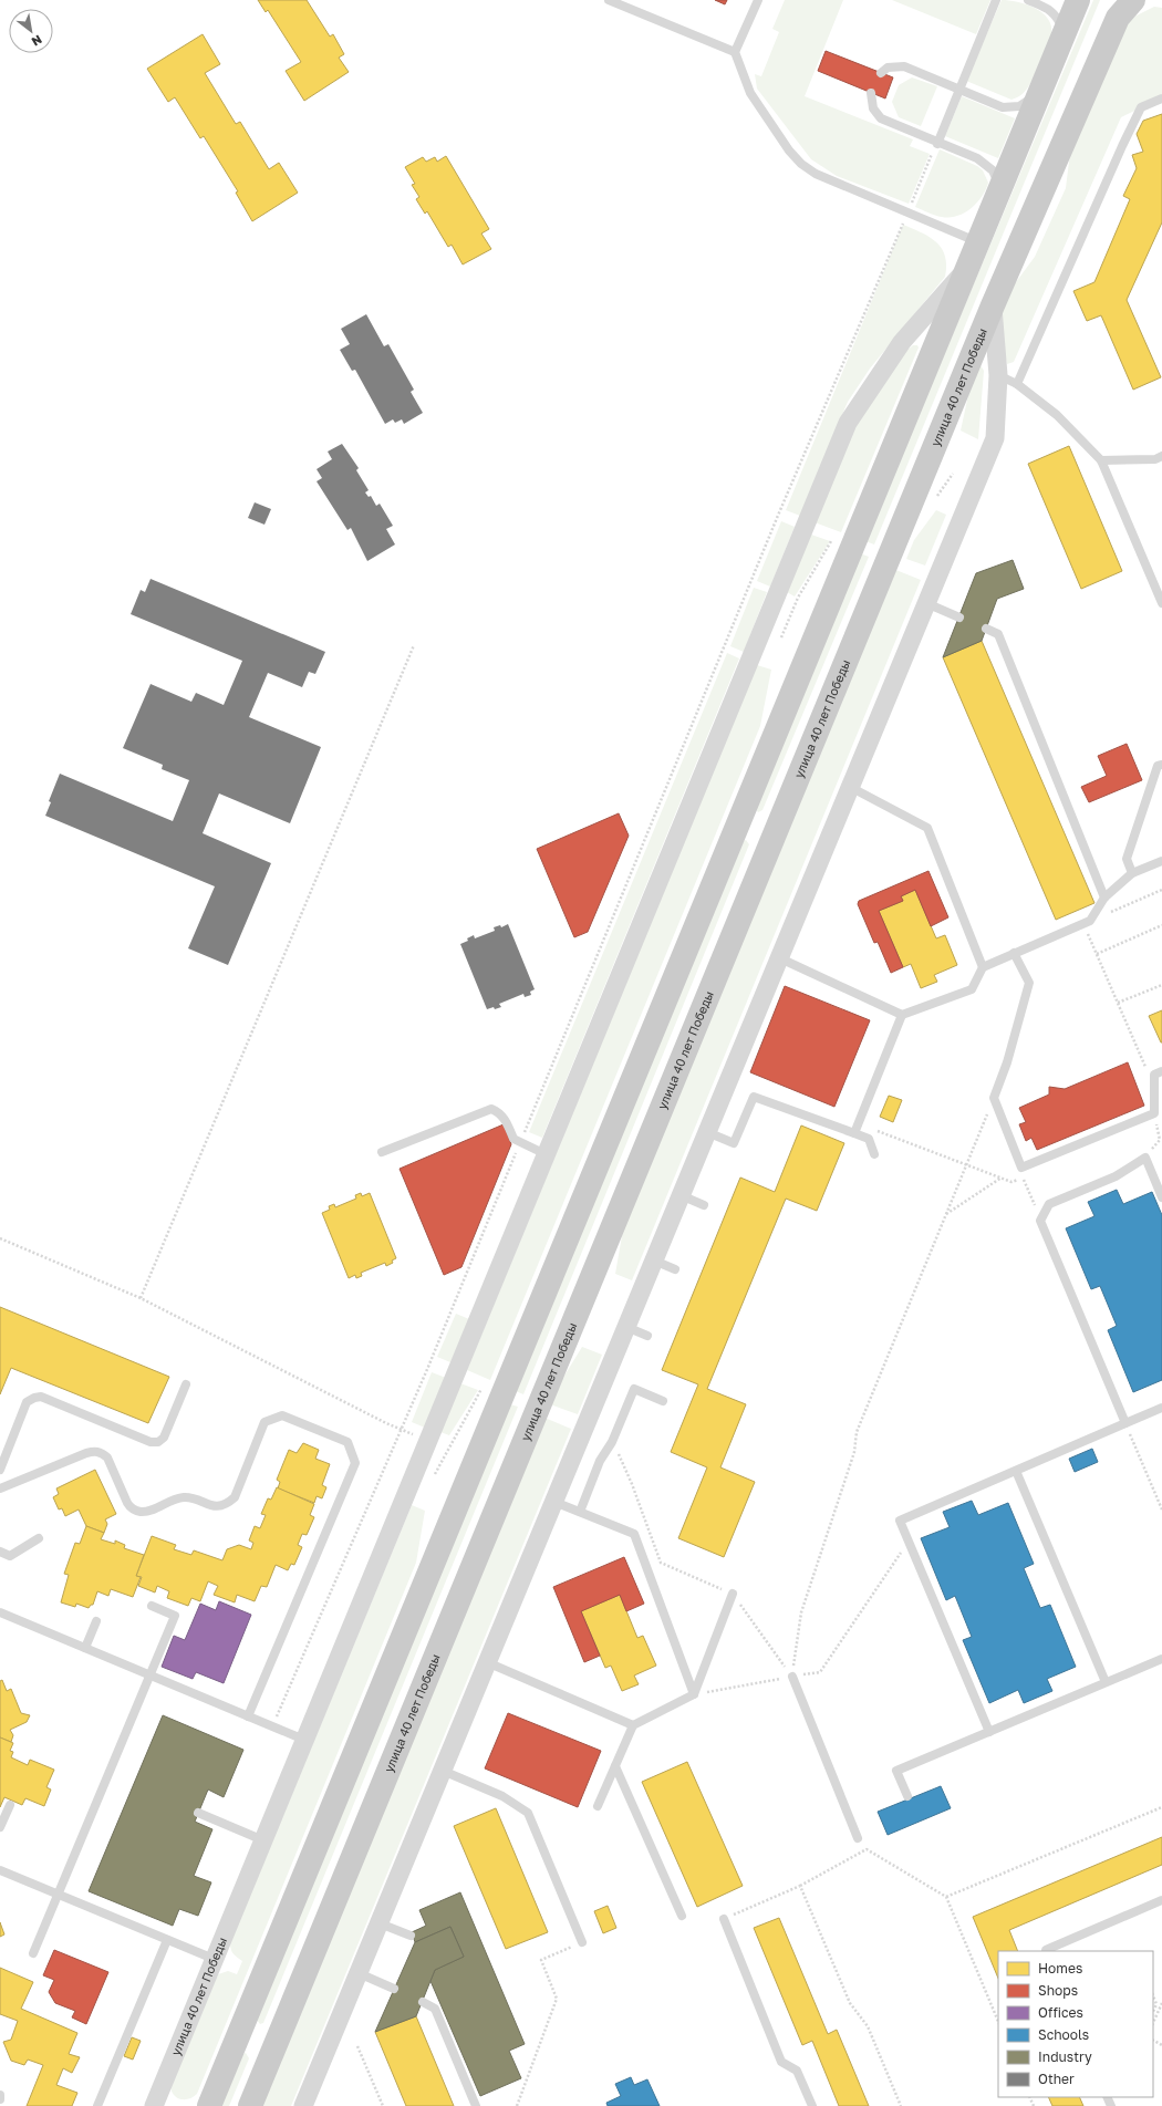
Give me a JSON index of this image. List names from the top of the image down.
{
  "streets": {
    "main road": ["улица 40 лет Победы"]
  },
  "legend": [
    "Homes",
    "Shops",
    "Offices",
    "Schools",
    "Industry",
    "Other"
  ],
  "north": "bottom right"
}
